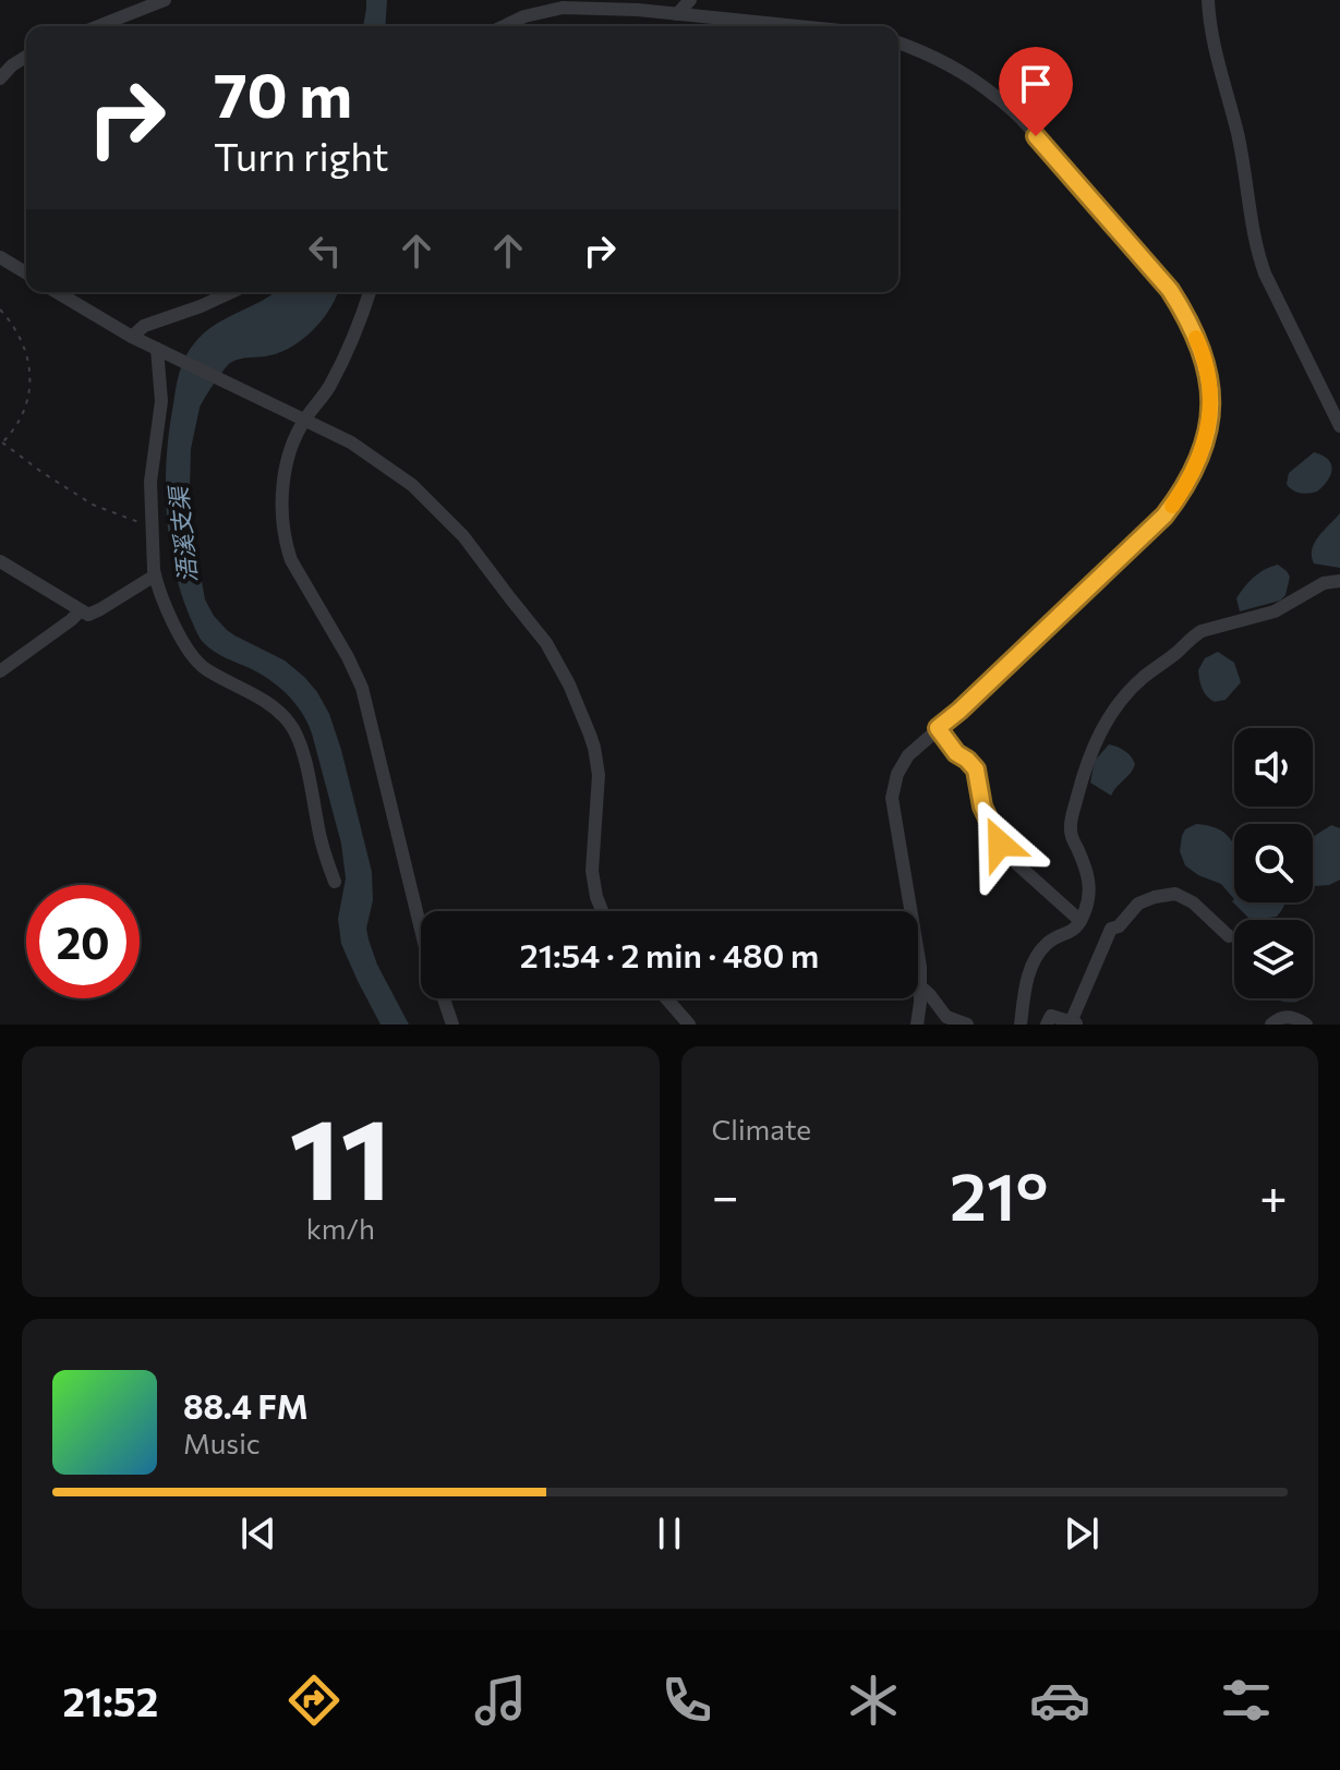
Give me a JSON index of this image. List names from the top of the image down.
{
  "water": ["浯溪支渠"],
  "page": {
    "turn": ["70 m", "Turn right"],
    "limit": "20",
    "trip": "21:54 · 2 min · 480 m",
    "tile": [
      ["11", "km/h"],
      "Climate"
    ],
    "heat": ["−", "21°", "+"],
    "song": ["88.4 FM", "Music"],
    "tabs": "21:52"
  }
}
